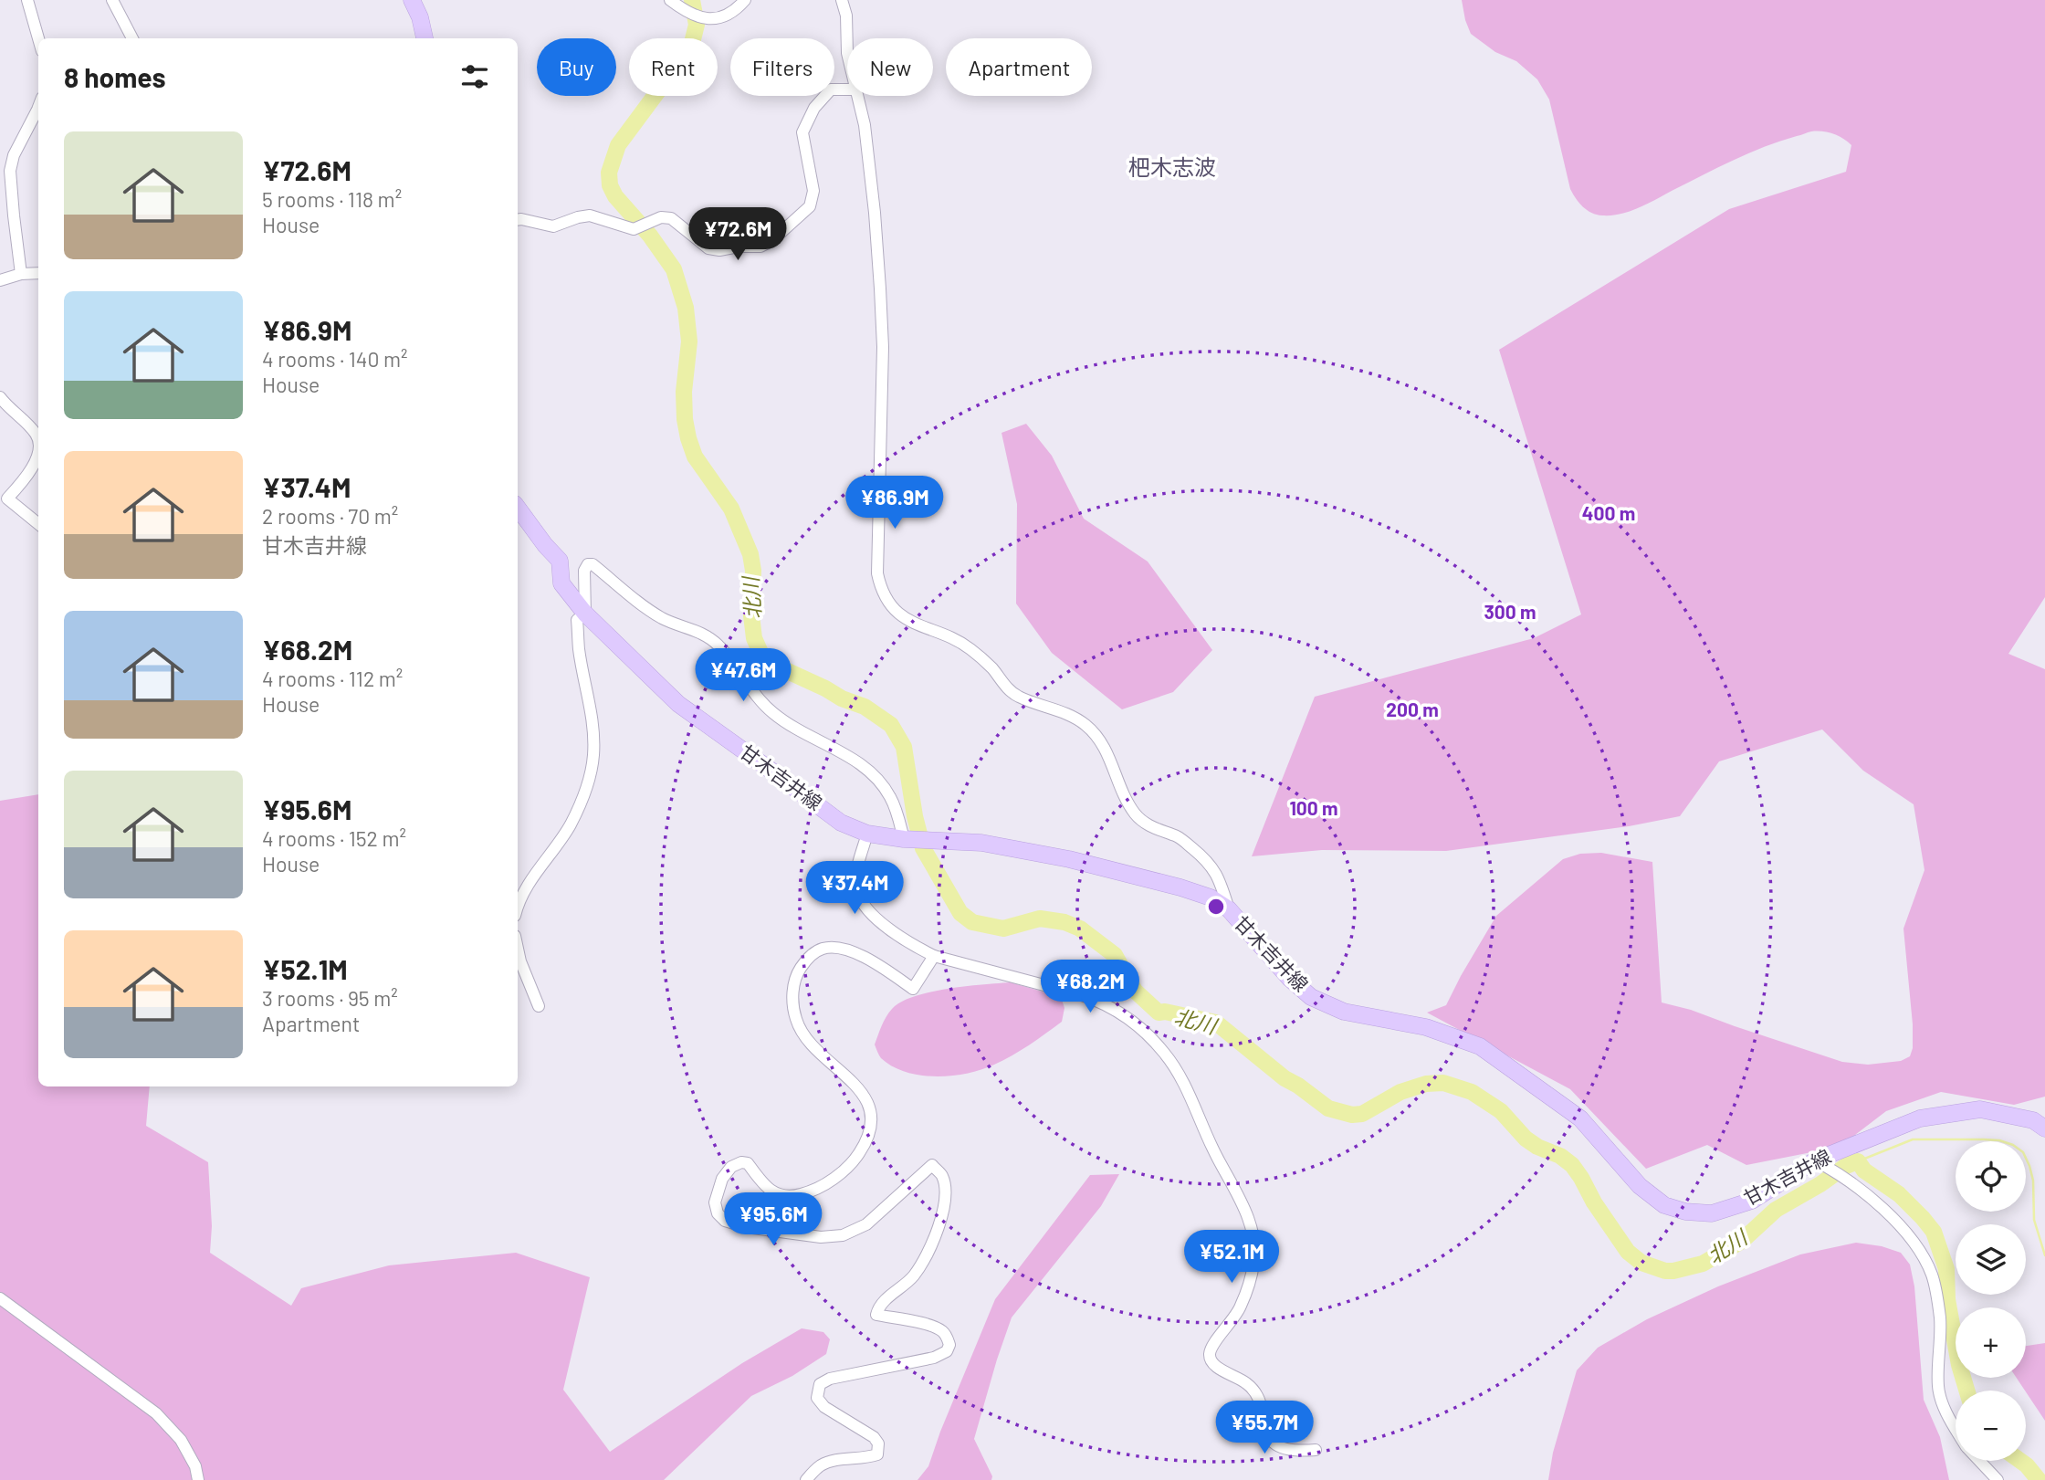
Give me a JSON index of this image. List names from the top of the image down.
{
  "streets": {
    "main road": ["甘木吉井線"]
  },
  "districts": ["杷木志波"],
  "water": ["北川"],
  "page": {
    "chip": [
      "Buy",
      "Rent",
      "Filters",
      "New",
      "Apartment"
    ],
    "heading": "8 homes",
    "list": [
      {
        "name": "¥72.6M",
        "note": "5 rooms · 118 m² · House"
      },
      {
        "name": "¥86.9M",
        "note": "4 rooms · 140 m² · House"
      },
      {
        "name": "¥37.4M",
        "note": "2 rooms · 70 m² · 甘木吉井線"
      },
      {
        "name": "¥68.2M",
        "note": "4 rooms · 112 m² · House"
      },
      {
        "name": "¥95.6M",
        "note": "4 rooms · 152 m² · House"
      },
      {
        "name": "¥52.1M",
        "note": "3 rooms · 95 m² · Apartment"
      }
    ],
    "price": [
      "¥72.6M",
      "¥86.9M",
      "¥47.6M",
      "¥37.4M",
      "¥68.2M",
      "¥95.6M",
      "¥52.1M",
      "¥55.7M"
    ],
    "map_buttons": ["+", "−"]
  },
  "rings": [
    "400 m",
    "300 m",
    "200 m",
    "100 m"
  ]
}
